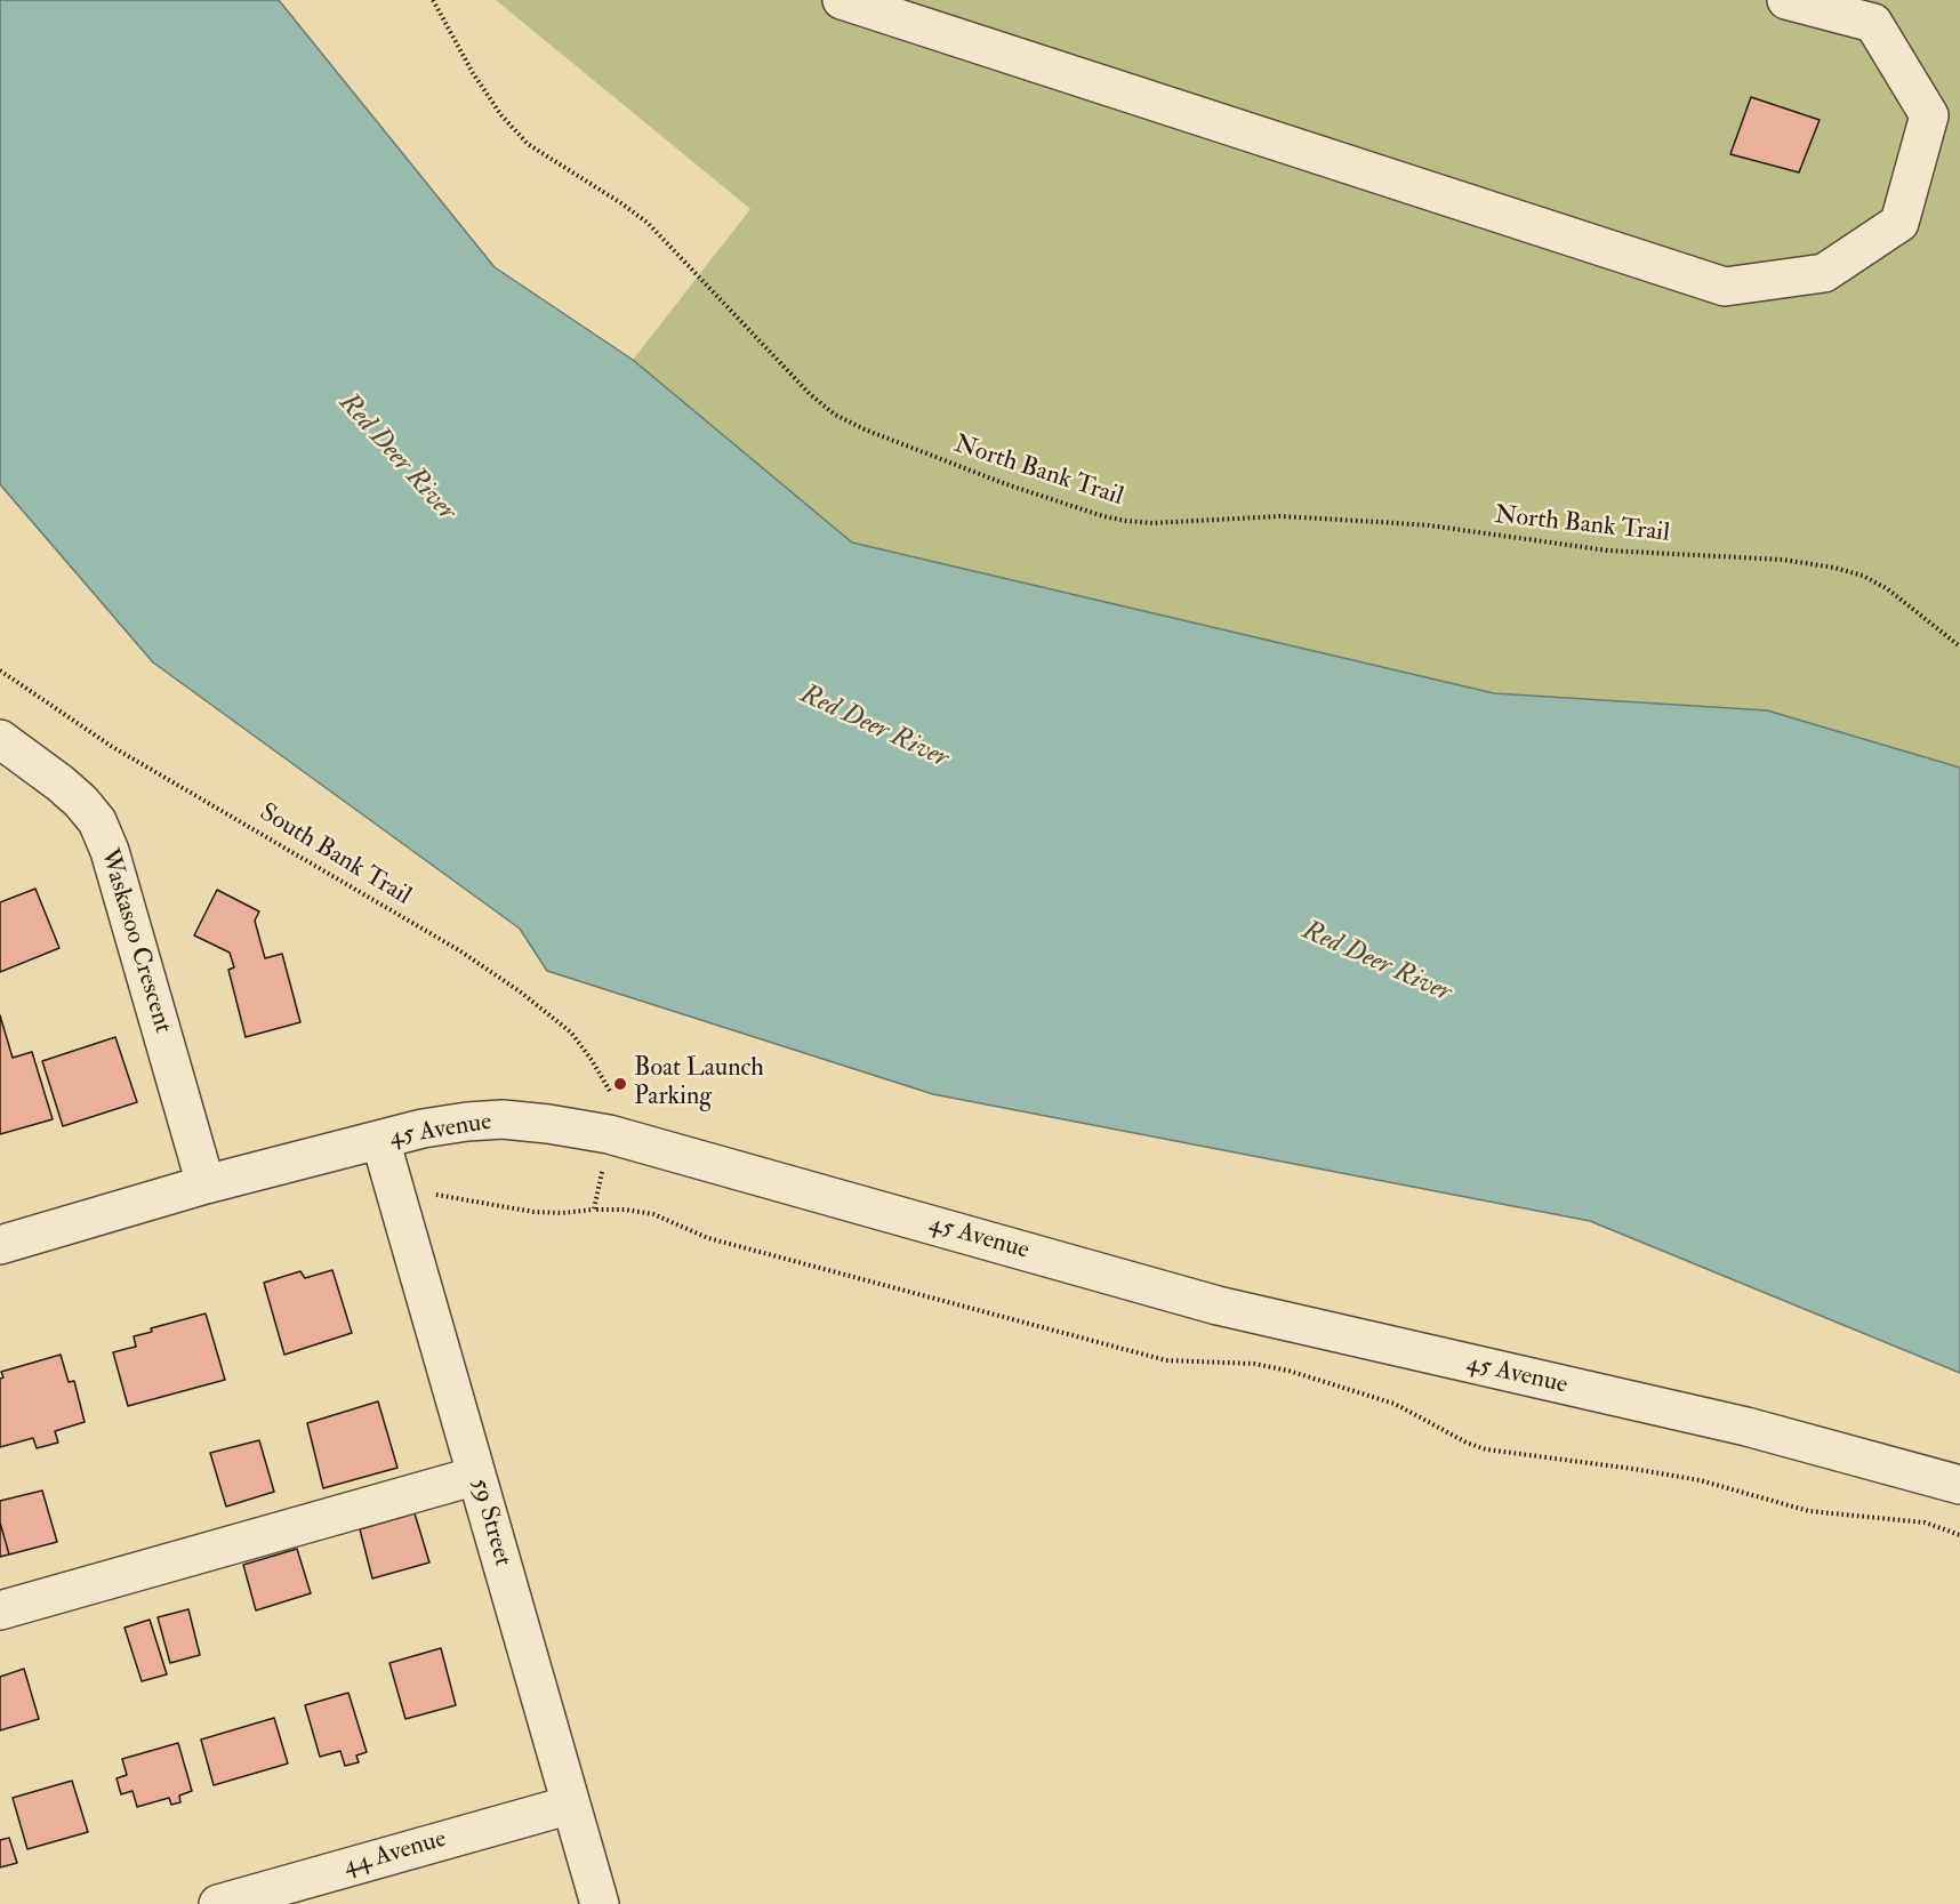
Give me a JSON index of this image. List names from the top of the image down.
{
  "streets": {
    "street": [
      "Waskasoo Crescent",
      "45 Avenue",
      "59 Street",
      "44 Avenue"
    ],
    "path": ["North Bank Trail", "South Bank Trail"]
  },
  "crossings": [
    ["Waskasoo Crescent", "45 Avenue"],
    ["45 Avenue", "59 Street"],
    ["59 Street", "44 Avenue"]
  ],
  "water": ["Red Deer River"],
  "places": ["Boat Launch Parking"]
}
